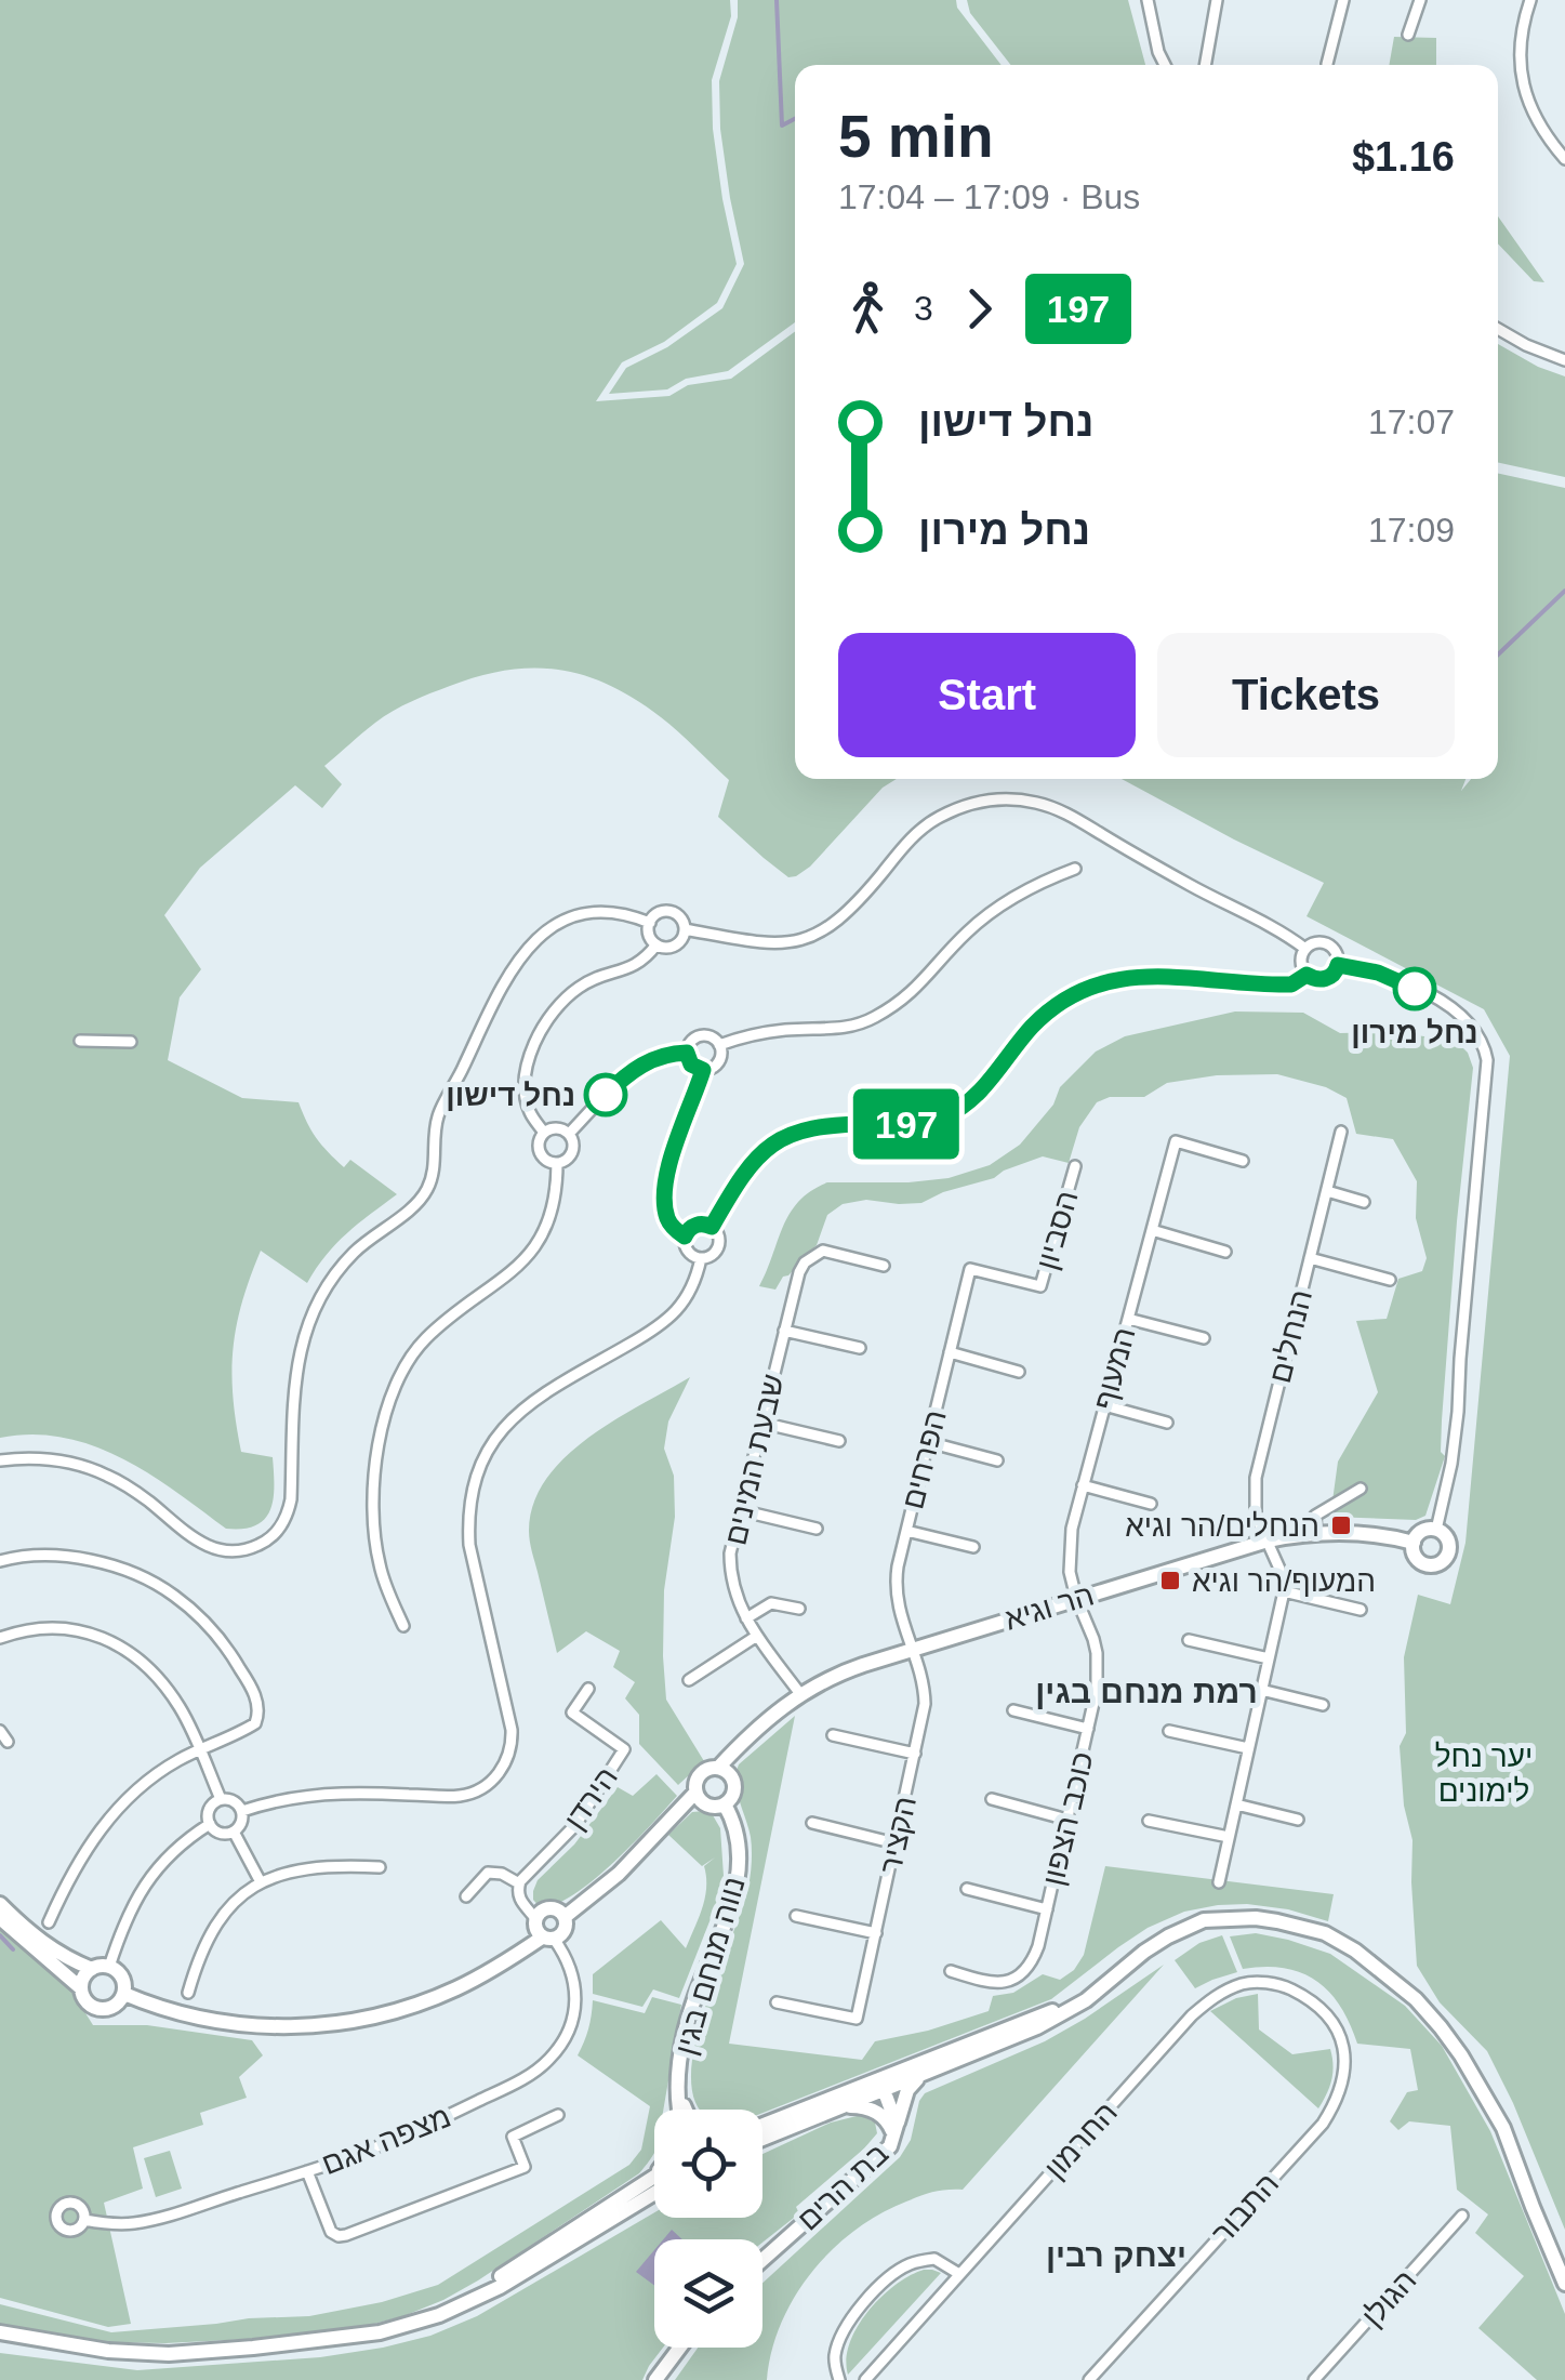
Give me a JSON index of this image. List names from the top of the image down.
{
  "streets": {
    "street": [
      "הסביון",
      "הנחלים",
      "המעוף",
      "שבעת המינים",
      "הפרחים",
      "הר וגיא",
      "הירדן",
      "כוכב הצפון",
      "הקציר",
      "נווה מנחם בגין",
      "מצפה אגם",
      "החרמון",
      "בת הרים",
      "התבור",
      "הגולן"
    ]
  },
  "crossings": [
    ["הסביון", "הפרחים"],
    ["הנחלים", "הר וגיא"],
    ["המעוף", "הר וגיא"],
    ["המעוף", "כוכב הצפון"],
    ["שבעת המינים", "הר וגיא"],
    ["הפרחים", "הר וגיא"],
    ["הפרחים", "הקציר"],
    ["הר וגיא", "כוכב הצפון"],
    ["הר וגיא", "הקציר"],
    ["הר וגיא", "נווה מנחם בגין"],
    ["החרמון", "התבור"]
  ],
  "districts": ["רמת מנחם בגין", "יצחק רבין"],
  "parks": ["יער נחל לימונים"],
  "places": {
    "other": ["נחל מירון", "נחל דישון"],
    "transit": ["הנחלים/הר וגיא", "המעוף/הר וגיא"]
  },
  "lines": ["bus line 197"],
  "page": {
    "on_map": "197",
    "heading": ["5 min", "17:04 – 17:09 · Bus", "$1.16"],
    "legs": ["3", "197"],
    "list": [
      {
        "name": "נחל דישון",
        "value": "17:07"
      },
      {
        "name": "נחל מירון",
        "value": "17:09"
      }
    ],
    "buttons": ["Start", "Tickets"]
  }
}
